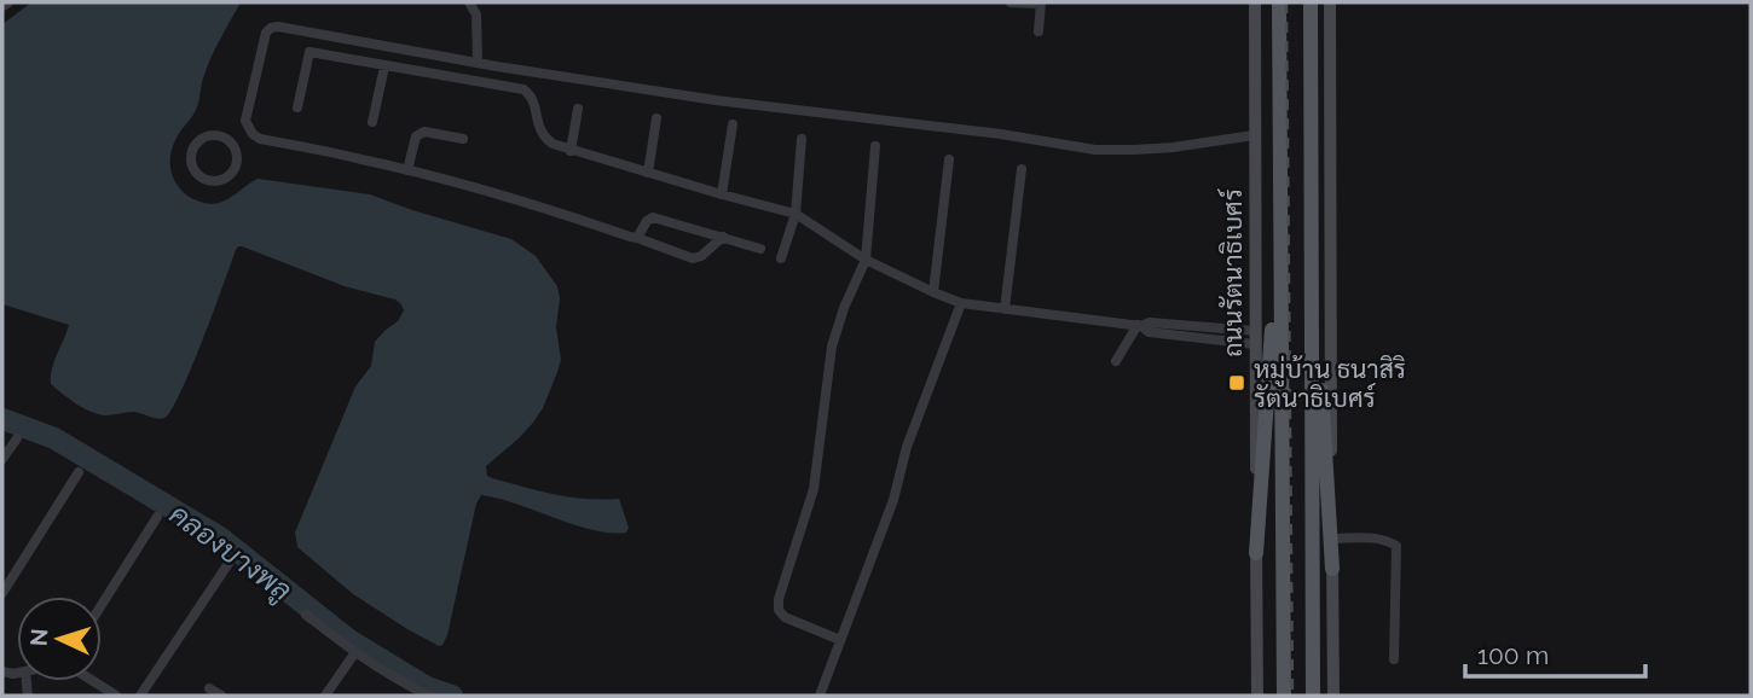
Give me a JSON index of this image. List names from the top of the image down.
{
  "streets": {
    "main road": ["ถนนรัตนาธิเบศร์"]
  },
  "water": ["คลองบางพลู"],
  "places": {
    "transit": ["หมู่บ้าน ธนาสิริ รัตนาธิเบศร์"]
  },
  "scale_bar": "100 m",
  "north": "left"
}
